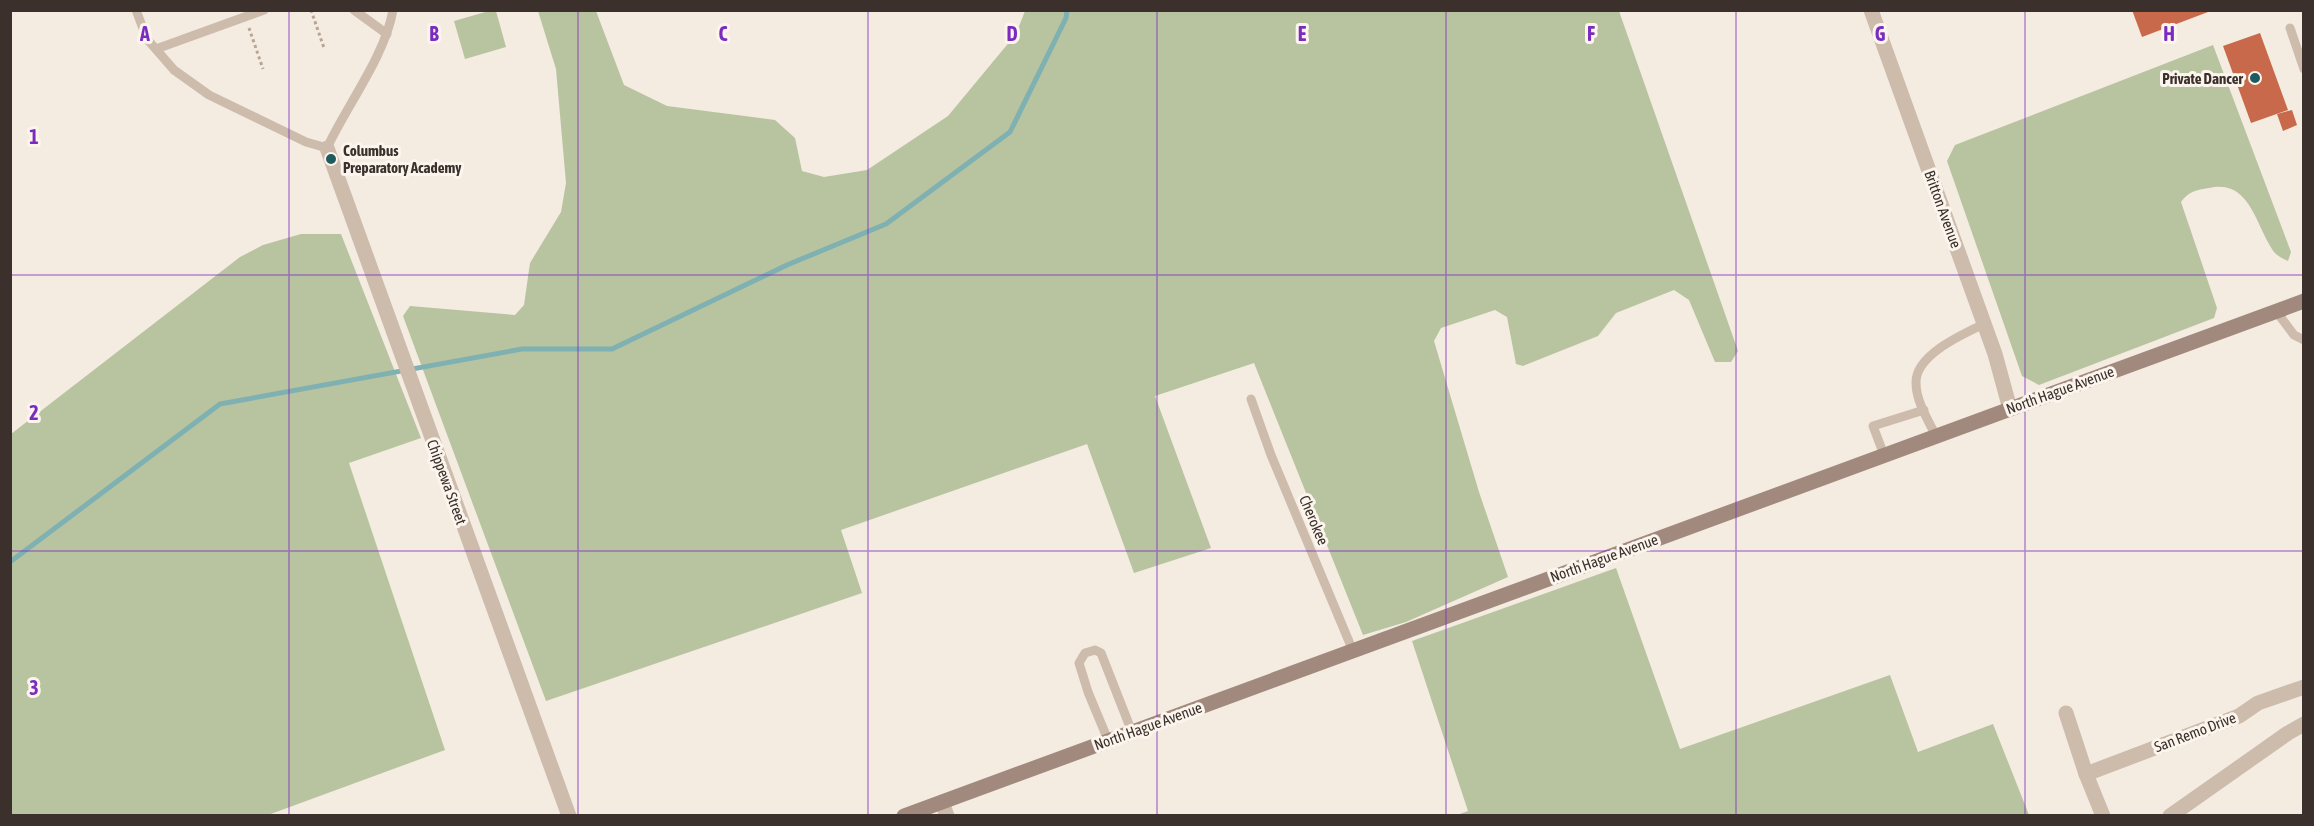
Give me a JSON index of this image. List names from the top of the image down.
{
  "streets": {
    "main road": ["North Hague Avenue"],
    "street": ["Britton Avenue", "Chippewa Street", "San Remo Drive"],
    "lane": ["Cherokee"]
  },
  "crossings": [
    ["Britton Avenue", "North Hague Avenue"],
    ["North Hague Avenue", "Cherokee"]
  ],
  "places": ["Private Dancer", "Columbus Preparatory Academy"],
  "grid": {
    "columns": [
      "A",
      "B",
      "C",
      "D",
      "E",
      "F",
      "G",
      "H"
    ],
    "rows": ["1", "2", "3"]
  }
}
